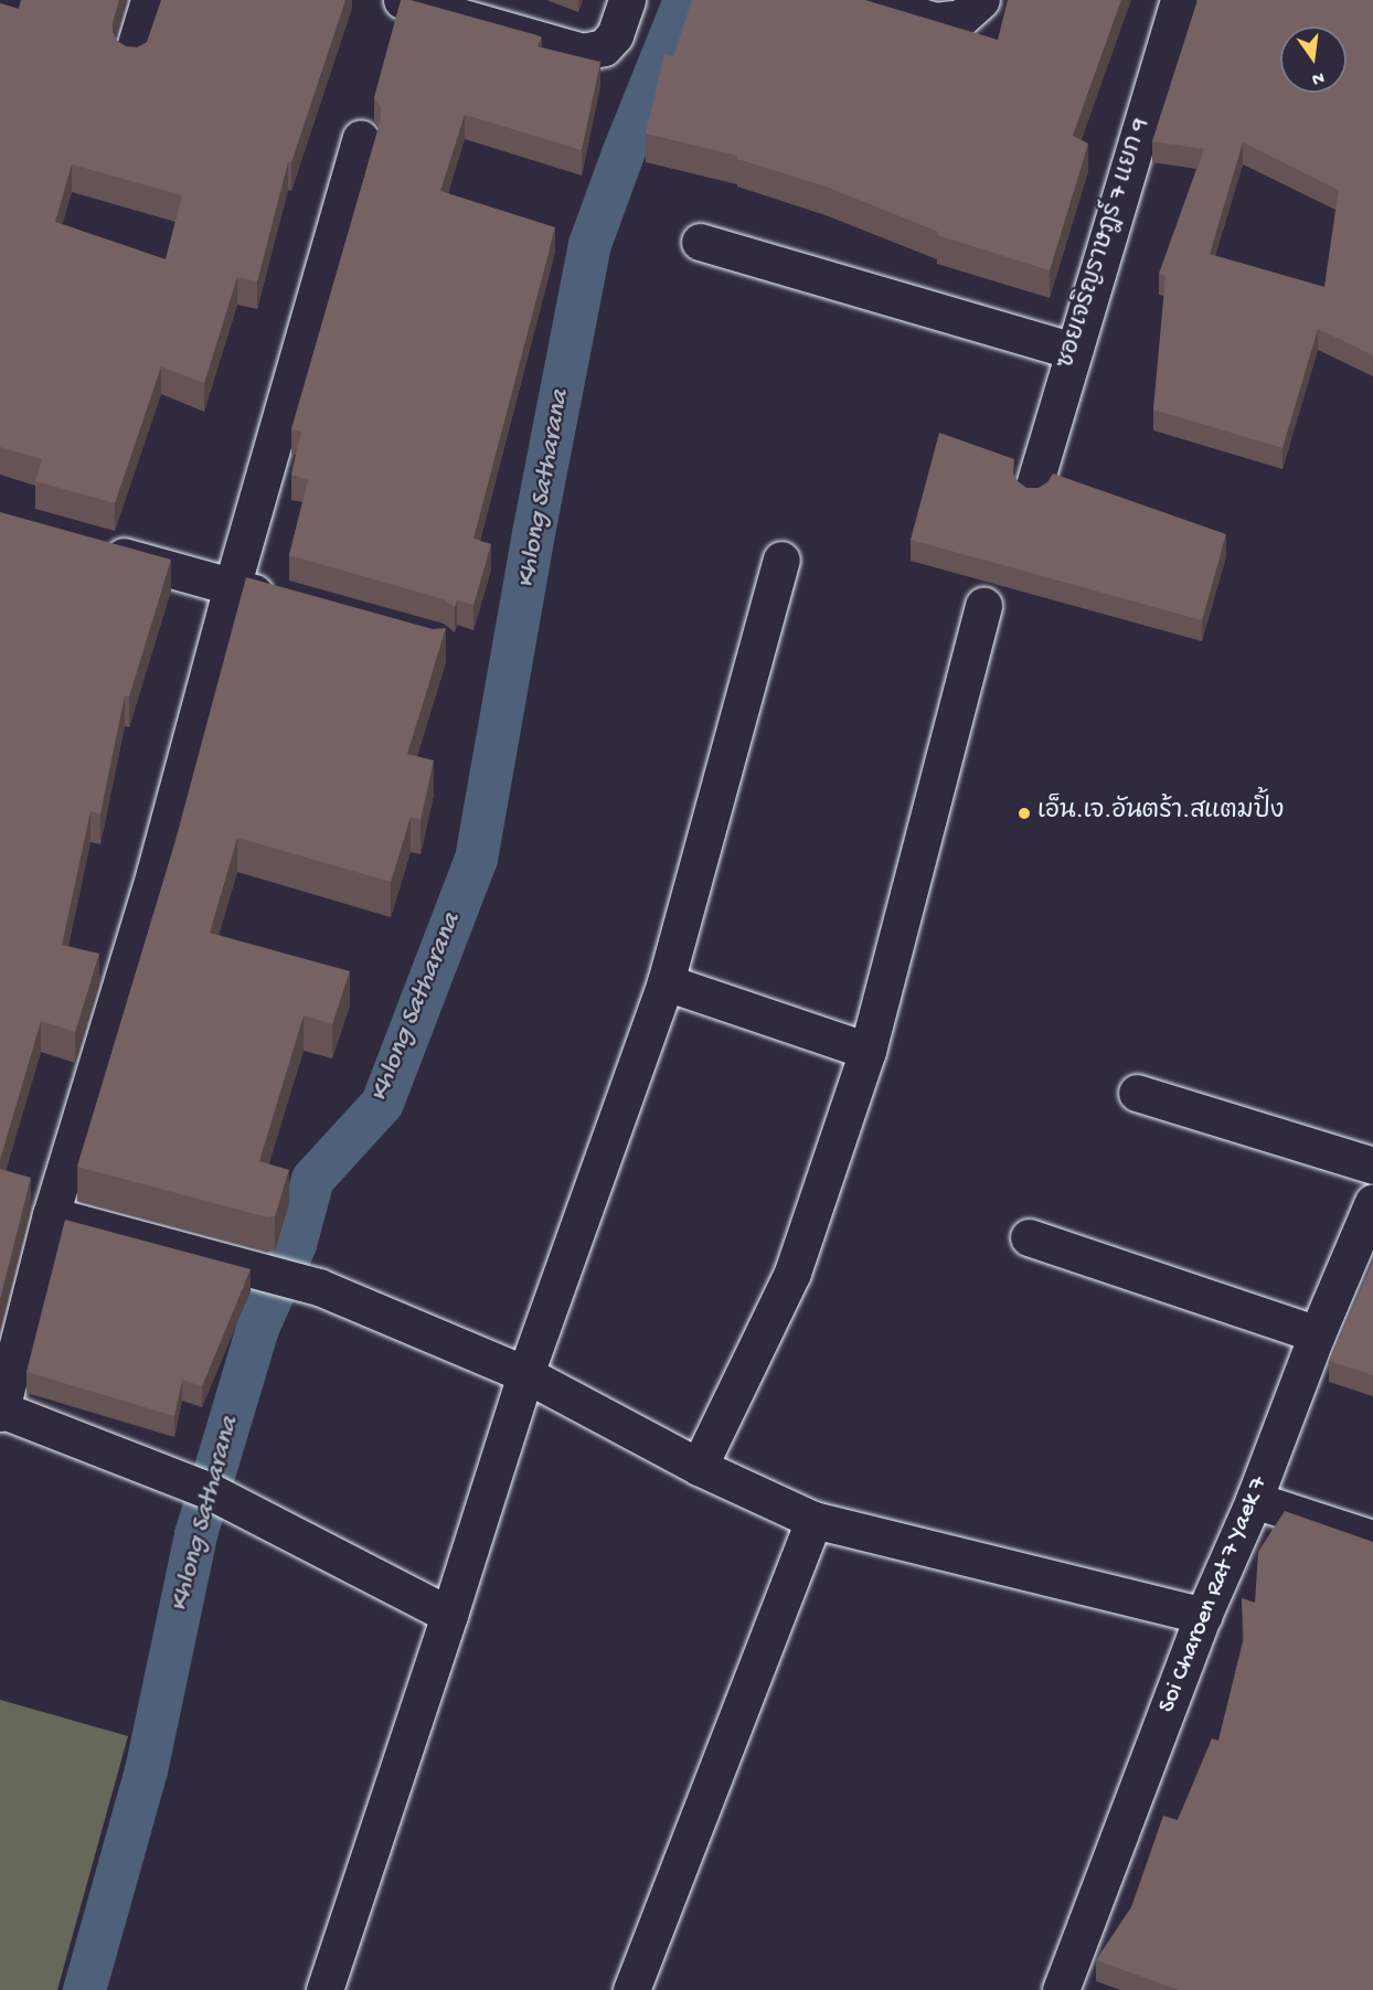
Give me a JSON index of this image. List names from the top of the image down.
{
  "streets": {
    "street": ["ซอยเจริญราษฎร์ 7 แยก 9", "Soi Charoen Rat 7 Yaek 7"]
  },
  "water": ["Khlong Satharana"],
  "places": ["เอ็น.เจ.อันตร้า.สแตมปิ้ง"],
  "north": "bottom"
}
